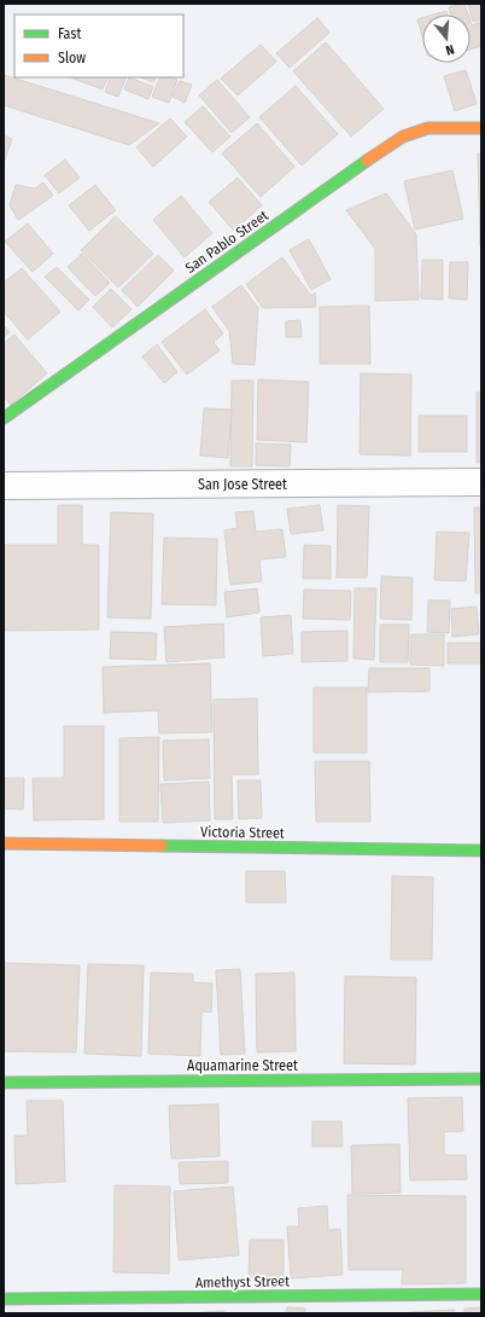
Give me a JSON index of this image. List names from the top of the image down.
{
  "streets": {
    "street": [
      "San Pablo Street",
      "San Jose Street",
      "Victoria Street",
      "Aquamarine Street",
      "Amethyst Street"
    ]
  },
  "legend": ["Fast", "Slow"],
  "north": "bottom"
}
